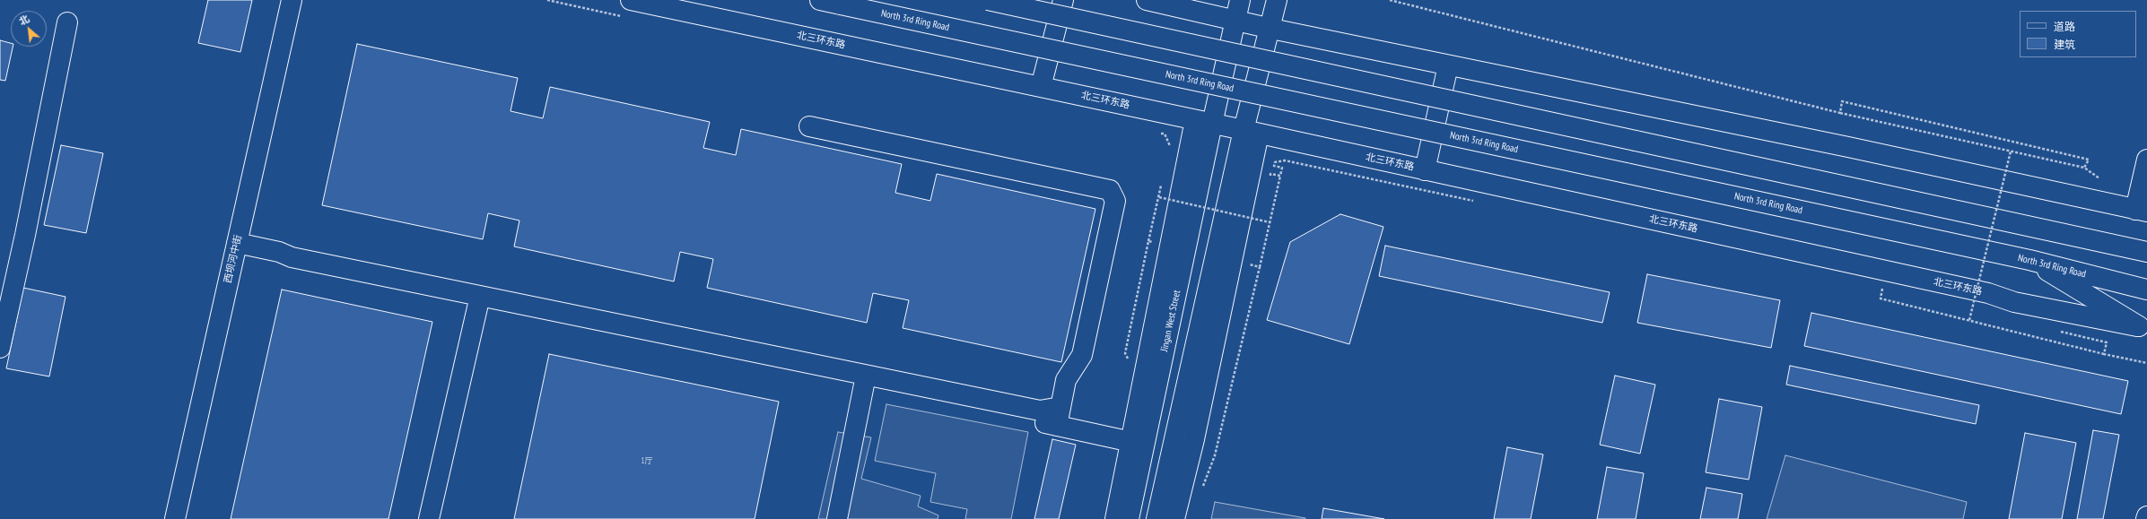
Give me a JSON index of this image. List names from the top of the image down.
{
  "streets": {
    "main road": [
      "North 3rd Ring Road",
      "北三环东路",
      "西坝河中街",
      "Jingan West Street"
    ]
  },
  "crossings": [
    ["北三环东路", "Jingan West Street"]
  ],
  "house_numbers": ["1厅"],
  "legend": ["道路", "建筑"],
  "north": "top left"
}
